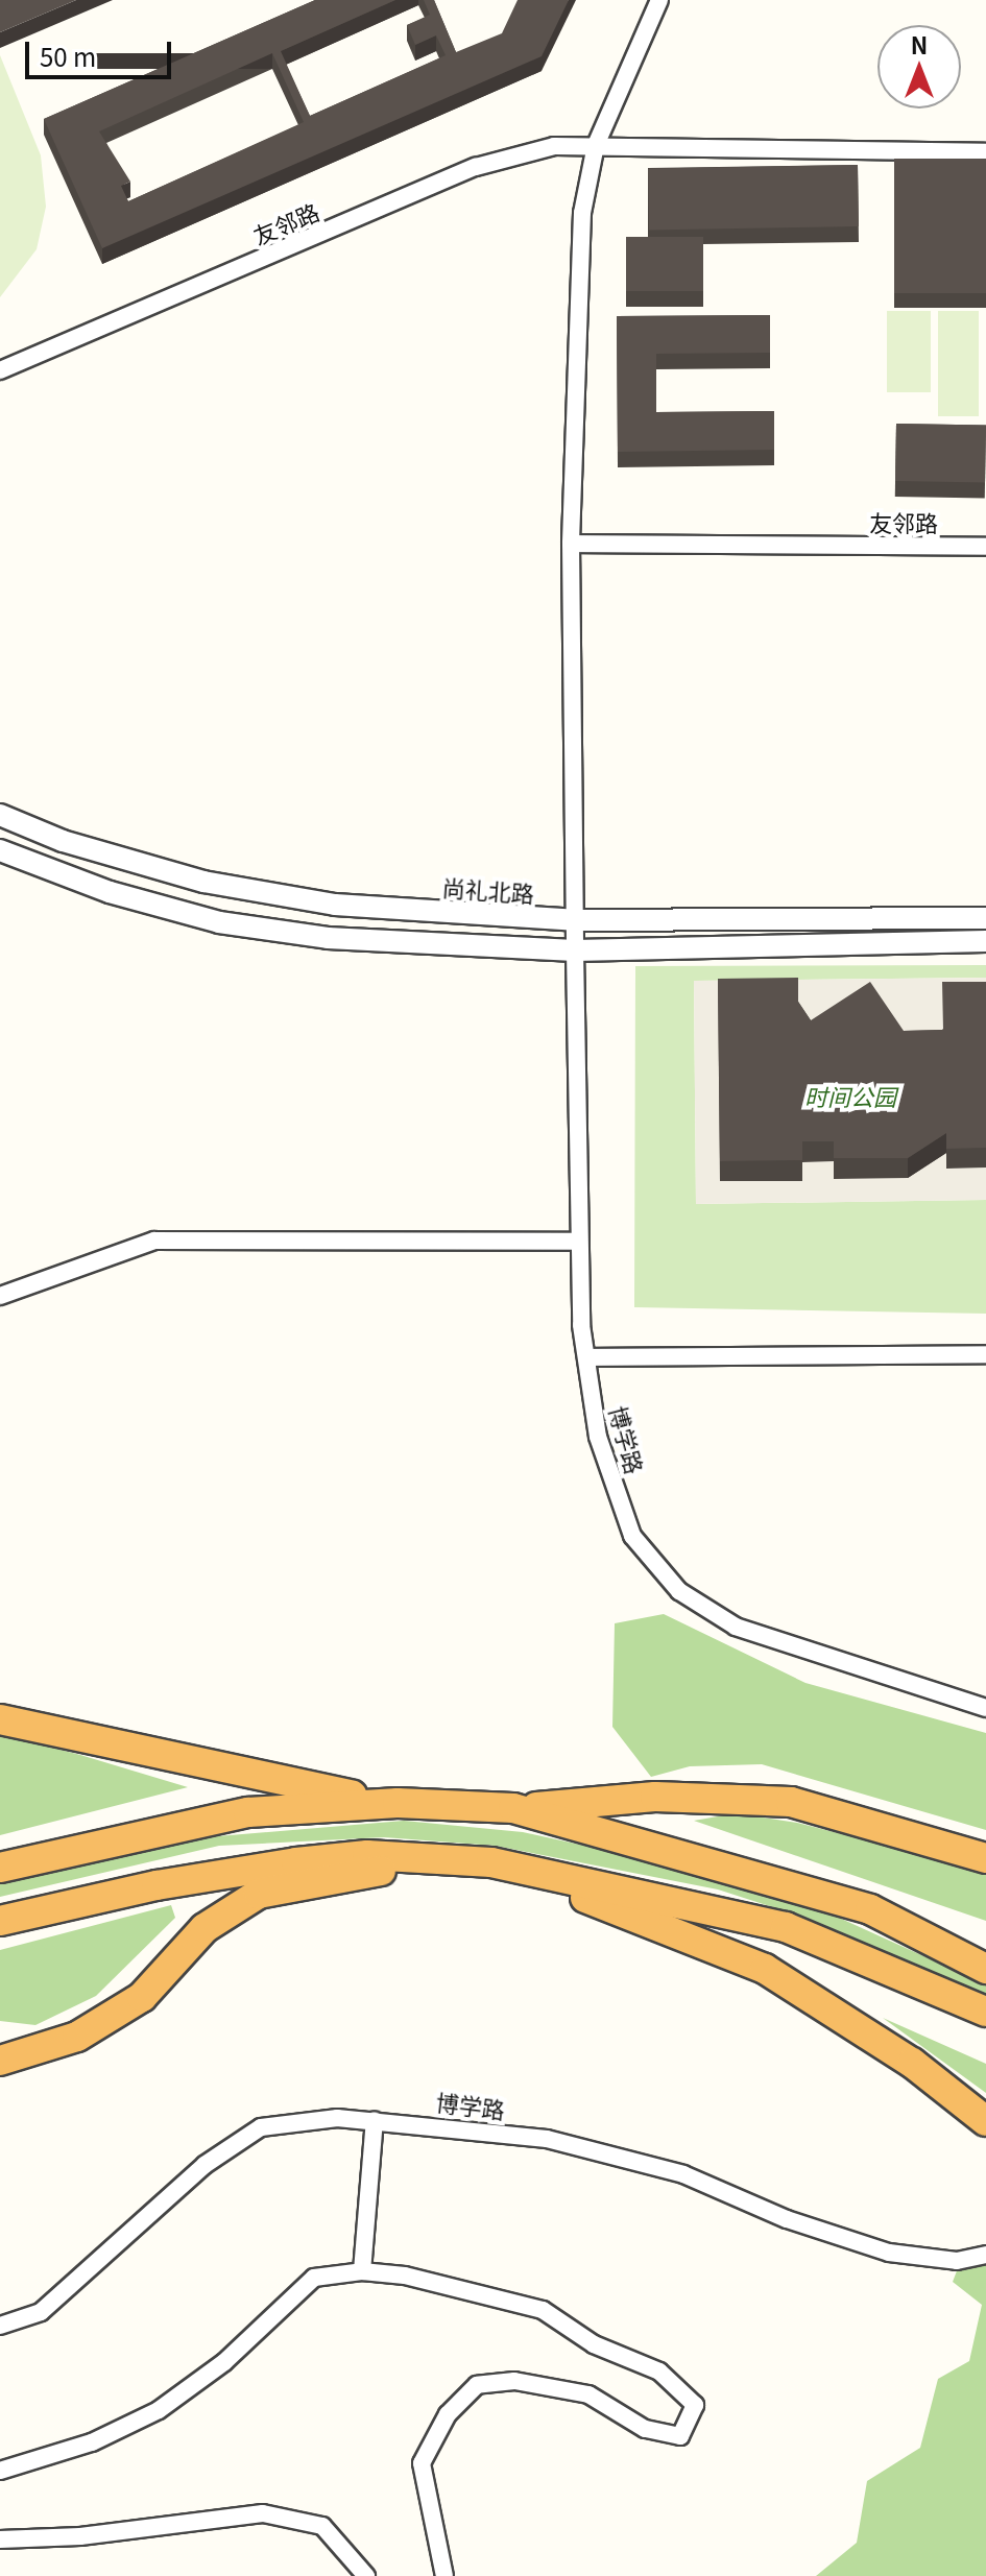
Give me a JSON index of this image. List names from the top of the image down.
{
  "streets": {
    "street": ["友邻路", "尚礼北路", "博学路"]
  },
  "parks": ["时间公园"],
  "scale_bar": "50 m",
  "north": "top"
}
